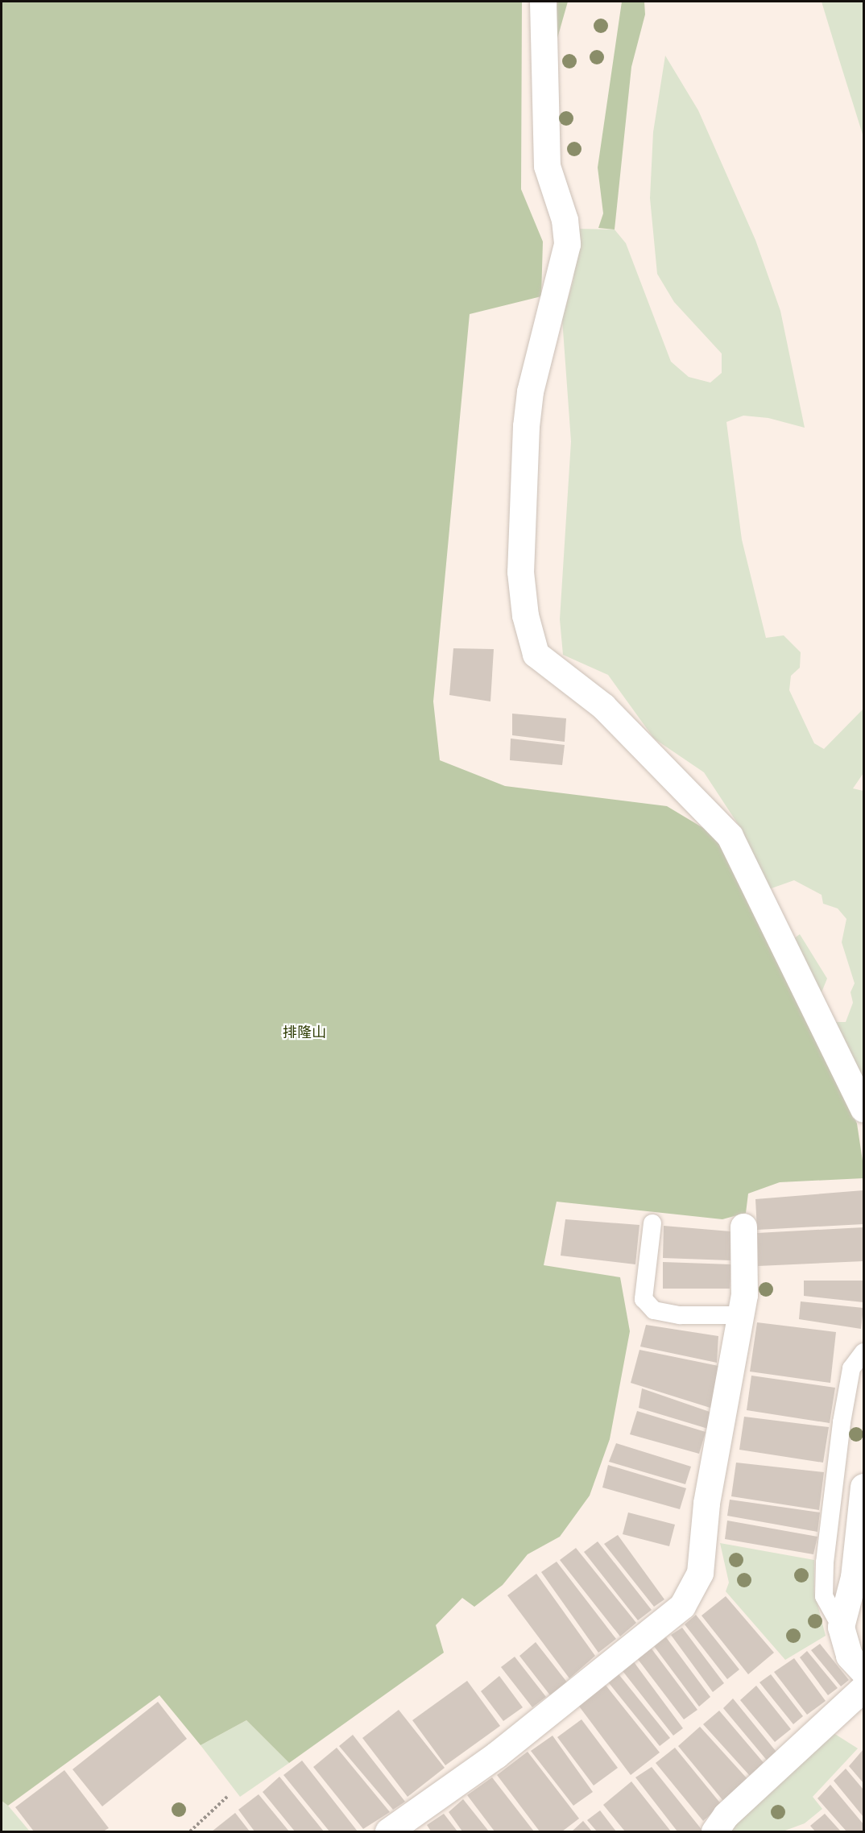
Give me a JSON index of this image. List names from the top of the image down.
{
  "parks": ["排隆山"]
}
